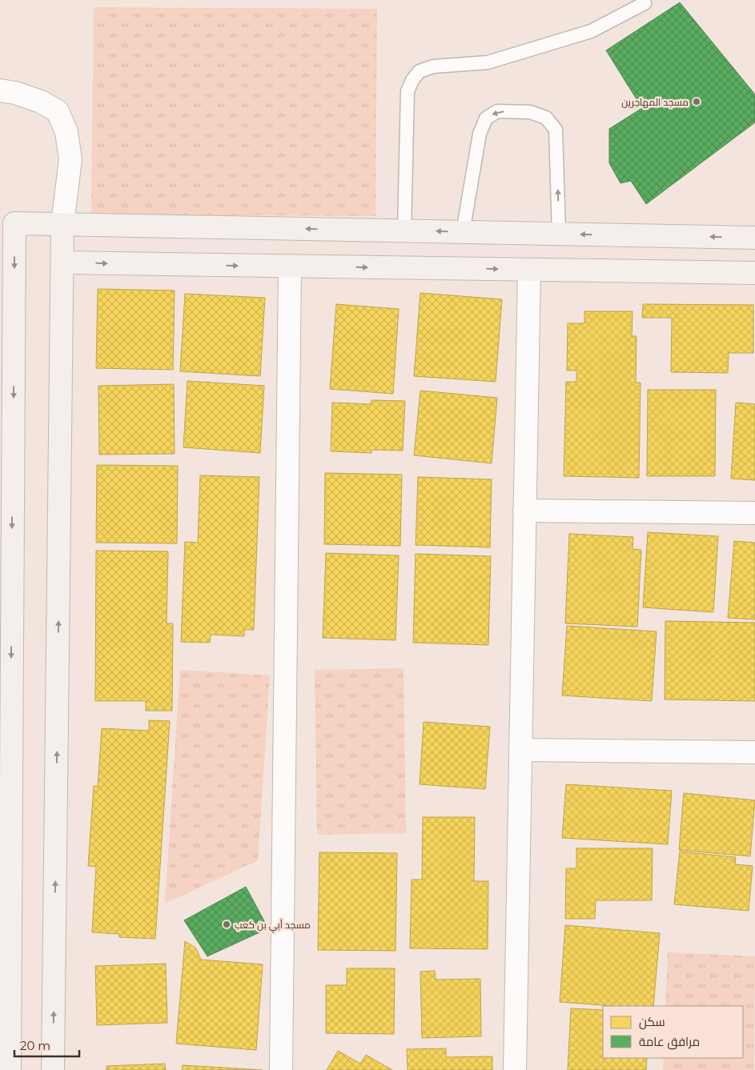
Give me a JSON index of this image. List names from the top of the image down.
{
  "places": ["مسجد المهاجرين", "مسجد أبي بن كعب"],
  "legend": ["سكن", "مرافق عامة"],
  "scale_bar": "20 m"
}
